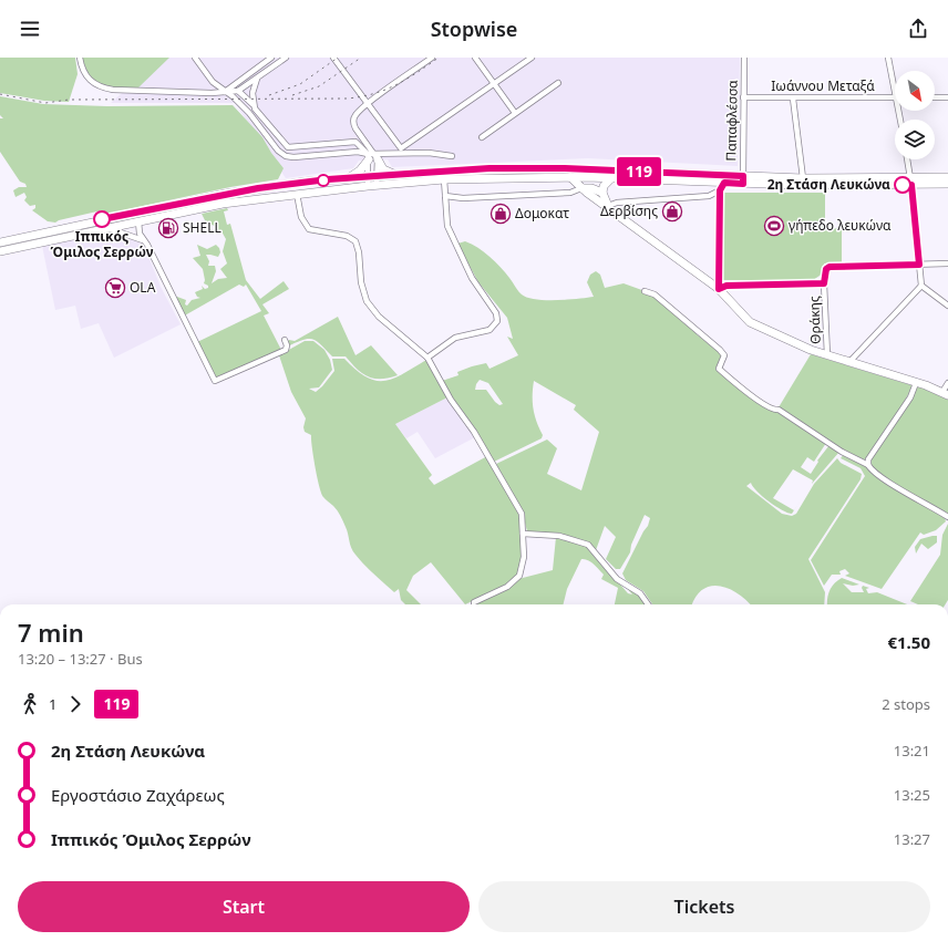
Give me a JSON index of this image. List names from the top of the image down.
{
  "streets": {
    "street": ["Ιωάννου Μεταξά", "Παπαφλέσσα", "Θράκης"]
  },
  "crossings": [
    ["Ιωάννου Μεταξά", "Παπαφλέσσα"]
  ],
  "places": {
    "other": ["2η Στάση Λευκώνα", "Ιππικός Όμιλος Σερρών"],
    "shop": ["Δερβίσης", "Δομοκατ"],
    "sports": ["γήπεδο λευκώνα"],
    "fuel station": ["SHELL"],
    "supermarket": ["OLA"]
  },
  "lines": ["bus line 119"],
  "north": "bottom right",
  "page": {
    "header": "Stopwise",
    "on_map": "119",
    "heading": ["7 min", "13:20 – 13:27 · Bus", "€1.50"],
    "legs": ["1", "119", "2 stops"],
    "list": [
      {
        "name": "2η Στάση Λευκώνα",
        "value": "13:21"
      },
      {
        "name": "Εργοστάσιο Ζαχάρεως",
        "value": "13:25"
      },
      {
        "name": "Ιππικός Όμιλος Σερρών",
        "value": "13:27"
      }
    ],
    "buttons": ["Start", "Tickets"]
  }
}
